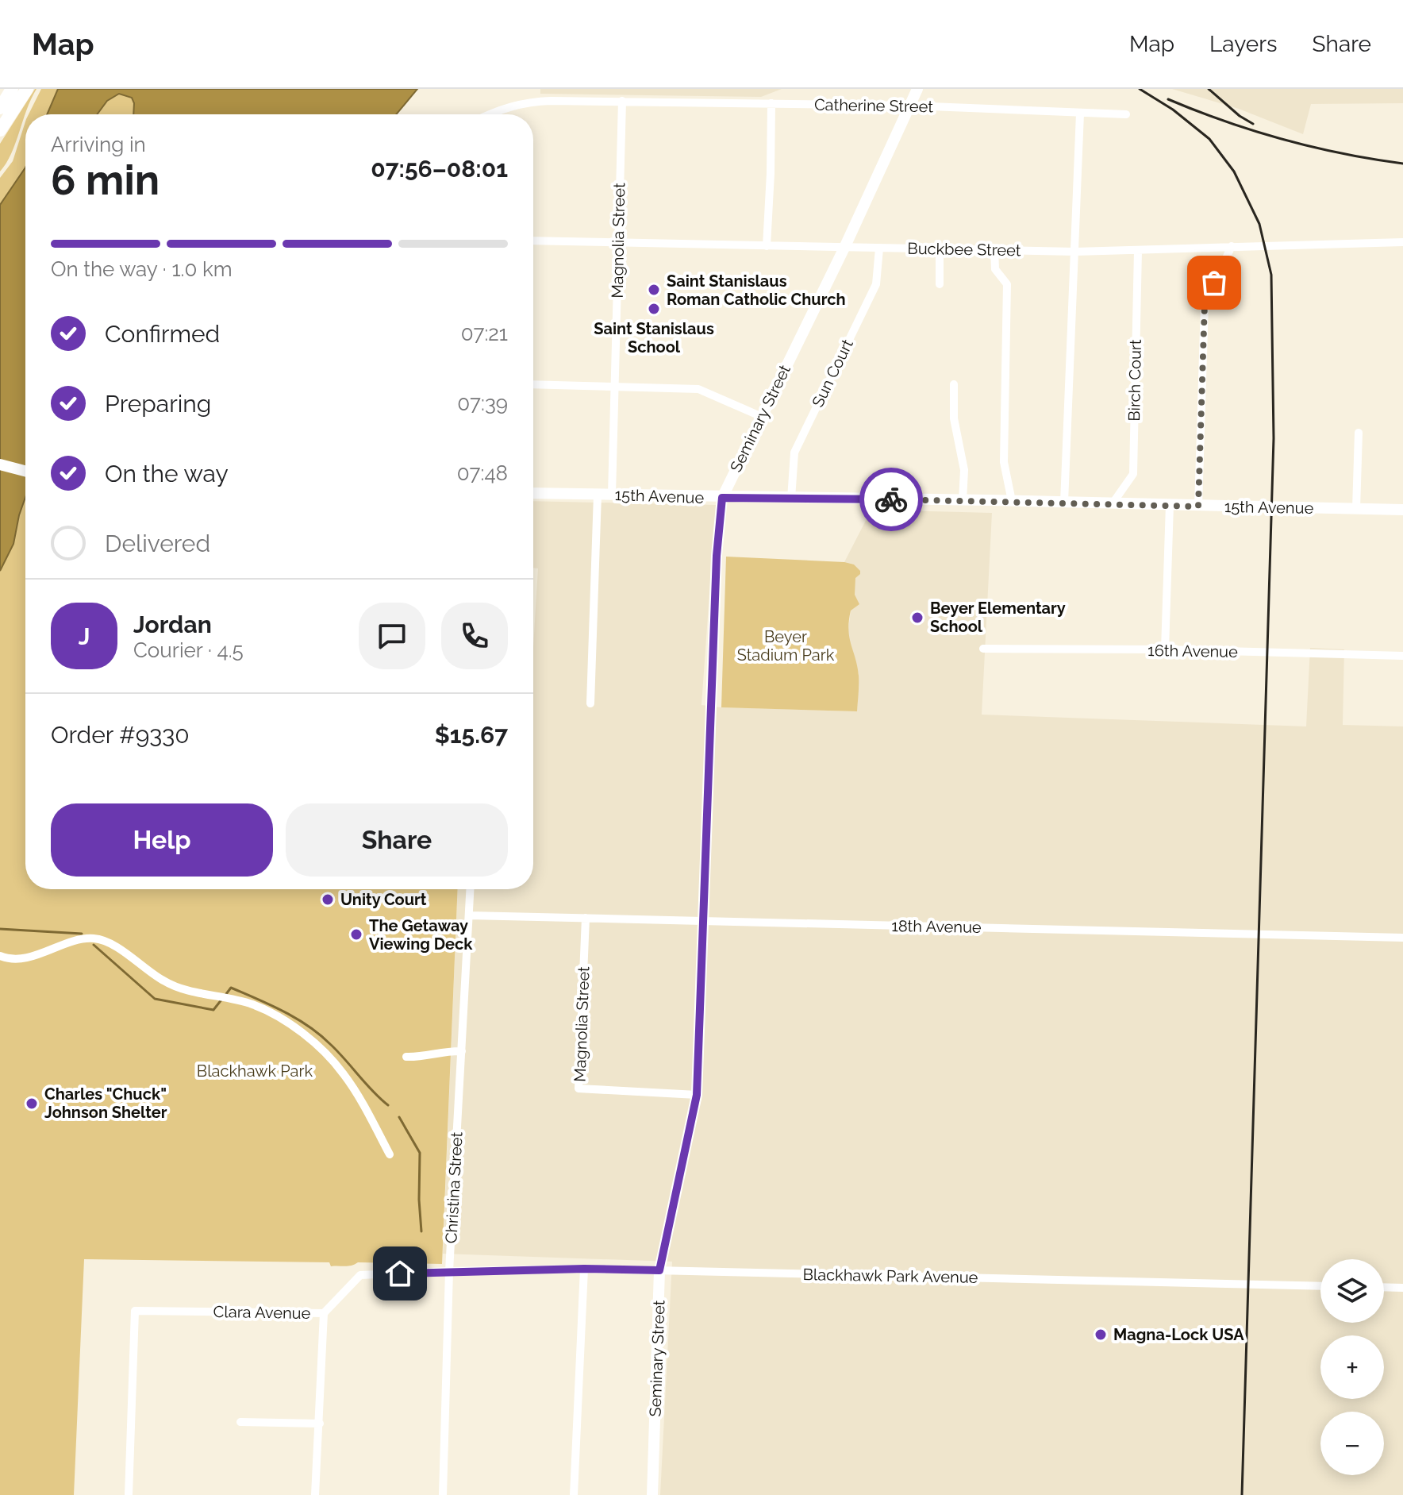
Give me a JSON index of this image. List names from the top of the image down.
{
  "streets": {
    "street": [
      "Catherine Street",
      "Magnolia Street",
      "Buckbee Street",
      "Sun Court",
      "Birch Court",
      "Seminary Street",
      "15th Avenue",
      "16th Avenue",
      "18th Avenue",
      "Christina Street",
      "Blackhawk Park Avenue",
      "Clara Avenue"
    ]
  },
  "crossings": [
    ["Catherine Street", "Magnolia Street"],
    ["Catherine Street", "Seminary Street"],
    ["Magnolia Street", "Buckbee Street"],
    ["Magnolia Street", "Seminary Street"],
    ["Magnolia Street", "15th Avenue"],
    ["Magnolia Street", "18th Avenue"],
    ["Buckbee Street", "Sun Court"],
    ["Buckbee Street", "Birch Court"],
    ["Buckbee Street", "Seminary Street"],
    ["Sun Court", "15th Avenue"],
    ["Birch Court", "15th Avenue"],
    ["Seminary Street", "15th Avenue"],
    ["Seminary Street", "18th Avenue"],
    ["Seminary Street", "Blackhawk Park Avenue"],
    ["18th Avenue", "Christina Street"],
    ["Christina Street", "Blackhawk Park Avenue"],
    ["Christina Street", "Clara Avenue"],
    ["Blackhawk Park Avenue", "Clara Avenue"]
  ],
  "parks": ["Beyer Stadium Park", "Blackhawk Park"],
  "places": [
    "Saint Stanislaus Roman Catholic Church",
    "Saint Stanislaus School",
    "Beyer Elementary School",
    "Unity Court",
    "The Getaway Viewing Deck",
    "Charles \"Chuck\" Johnson Shelter",
    "Magna-Lock USA"
  ],
  "page": {
    "header": "Map",
    "nav": ["Map", "Layers", "Share"],
    "heading": ["6 min", "Arriving in", "07:56–08:01"],
    "panel": [
      "Jordan",
      "Courier · 4.5",
      "Order #9330",
      "$15.67"
    ],
    "bar": "On the way · 1.0 km",
    "list": [
      ["Confirmed", "07:21"],
      ["Preparing", "07:39"],
      ["On the way", "07:48"],
      "Delivered"
    ],
    "round": "J",
    "buttons": ["Help", "Share"],
    "map_buttons": ["+", "−"]
  }
}
